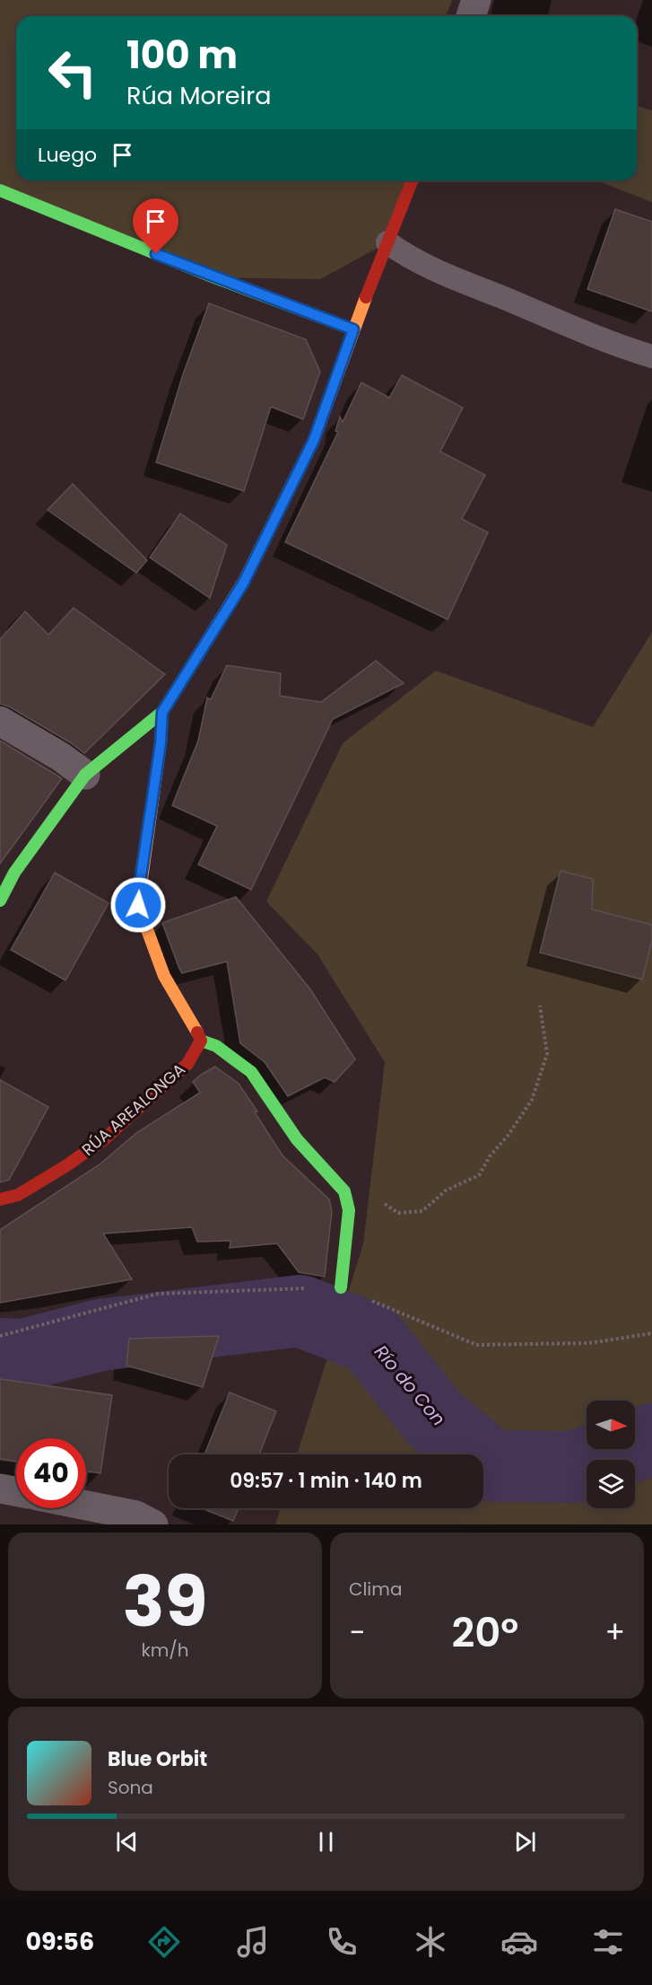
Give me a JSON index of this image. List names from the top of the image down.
{
  "streets": {
    "street": ["RÚA AREALONGA"]
  },
  "water": ["Río do Con"],
  "north": "right",
  "page": {
    "turn": ["100 m", "Rúa Moreira"],
    "then": "Luego",
    "limit": "40",
    "trip": "09:57 · 1 min · 140 m",
    "tile": [
      ["39", "km/h"],
      "Clima"
    ],
    "heat": ["−", "20°", "+"],
    "song": ["Blue Orbit", "Sona"],
    "tabs": "09:56"
  }
}
